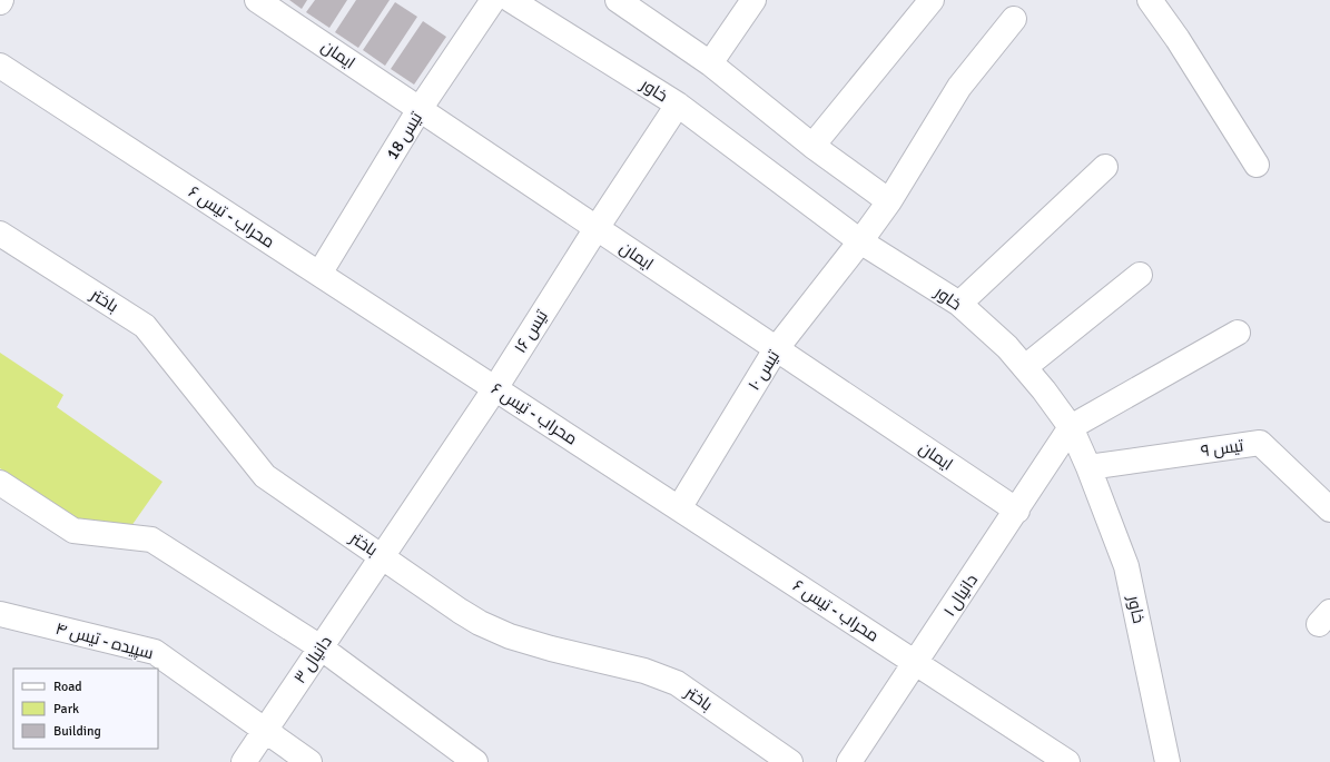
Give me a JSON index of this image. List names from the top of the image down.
{
  "streets": {
    "street": [
      "ایمان",
      "خاور",
      "تیس 18",
      "محراب - تیس ۶",
      "باختر",
      "تیس ۱۶",
      "تیس ۱۰",
      "تیس ۹",
      "دانیال ۱",
      "سپیده - تیس ۴",
      "دانیال ۳"
    ]
  },
  "crossings": [
    ["ایمان", "تیس 18"],
    ["ایمان", "تیس ۱۶"],
    ["ایمان", "تیس ۱۰"],
    ["ایمان", "دانیال ۱"],
    ["خاور", "تیس ۱۶"],
    ["خاور", "تیس ۱۰"],
    ["خاور", "تیس ۹"],
    ["خاور", "دانیال ۱"],
    ["تیس 18", "محراب - تیس ۶"],
    ["محراب - تیس ۶", "تیس ۱۶"],
    ["محراب - تیس ۶", "تیس ۱۰"],
    ["محراب - تیس ۶", "دانیال ۱"],
    ["باختر", "تیس ۱۶"],
    ["باختر", "دانیال ۳"],
    ["تیس ۱۶", "دانیال ۳"],
    ["سپیده - تیس ۴", "دانیال ۳"]
  ],
  "legend": ["Road", "Park", "Building"]
}
